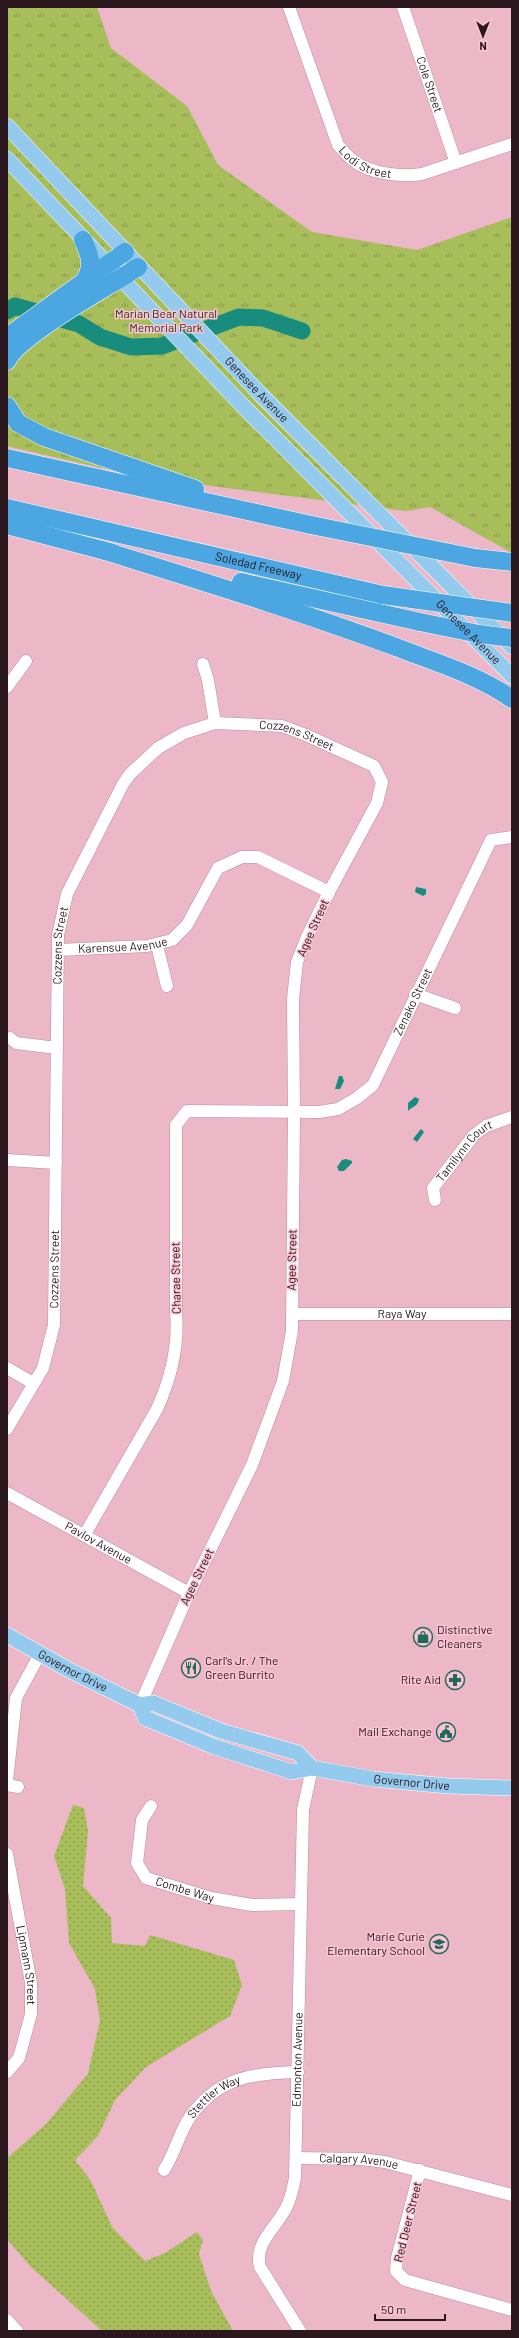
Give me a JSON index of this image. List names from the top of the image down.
{
  "streets": {
    "highway": ["Soledad Freeway"],
    "main road": ["Genesee Avenue", "Governor Drive"],
    "street": [
      "Cole Street",
      "Lodi Street",
      "Cozzens Street",
      "Agee Street",
      "Karensue Avenue",
      "Zenako Street",
      "Tamilynn Court",
      "Charae Street",
      "Raya Way",
      "Pavlov Avenue",
      "Combe Way",
      "Lipmann Street",
      "Edmonton Avenue",
      "Stettler Way",
      "Calgary Avenue",
      "Red Deer Street"
    ]
  },
  "crossings": [
    ["Cole Street", "Lodi Street"],
    ["Cozzens Street", "Agee Street"],
    ["Cozzens Street", "Karensue Avenue"],
    ["Agee Street", "Karensue Avenue"],
    ["Agee Street", "Zenako Street"],
    ["Agee Street", "Charae Street"],
    ["Agee Street", "Raya Way"],
    ["Agee Street", "Pavlov Avenue"],
    ["Agee Street", "Governor Drive"],
    ["Zenako Street", "Charae Street"],
    ["Charae Street", "Pavlov Avenue"],
    ["Governor Drive", "Edmonton Avenue"],
    ["Combe Way", "Edmonton Avenue"],
    ["Edmonton Avenue", "Stettler Way"],
    ["Edmonton Avenue", "Calgary Avenue"],
    ["Calgary Avenue", "Red Deer Street"]
  ],
  "parks": ["Marian Bear Natural Memorial Park"],
  "places": {
    "shop": ["Distinctive Cleaners"],
    "restaurant": ["Carl's Jr. / The Green Burrito"],
    "pharmacy": ["Rite Aid"],
    "public building": ["Mail Exchange"],
    "school or university": ["Marie Curie Elementary School"]
  },
  "scale_bar": "50 m",
  "north": "bottom"
}
